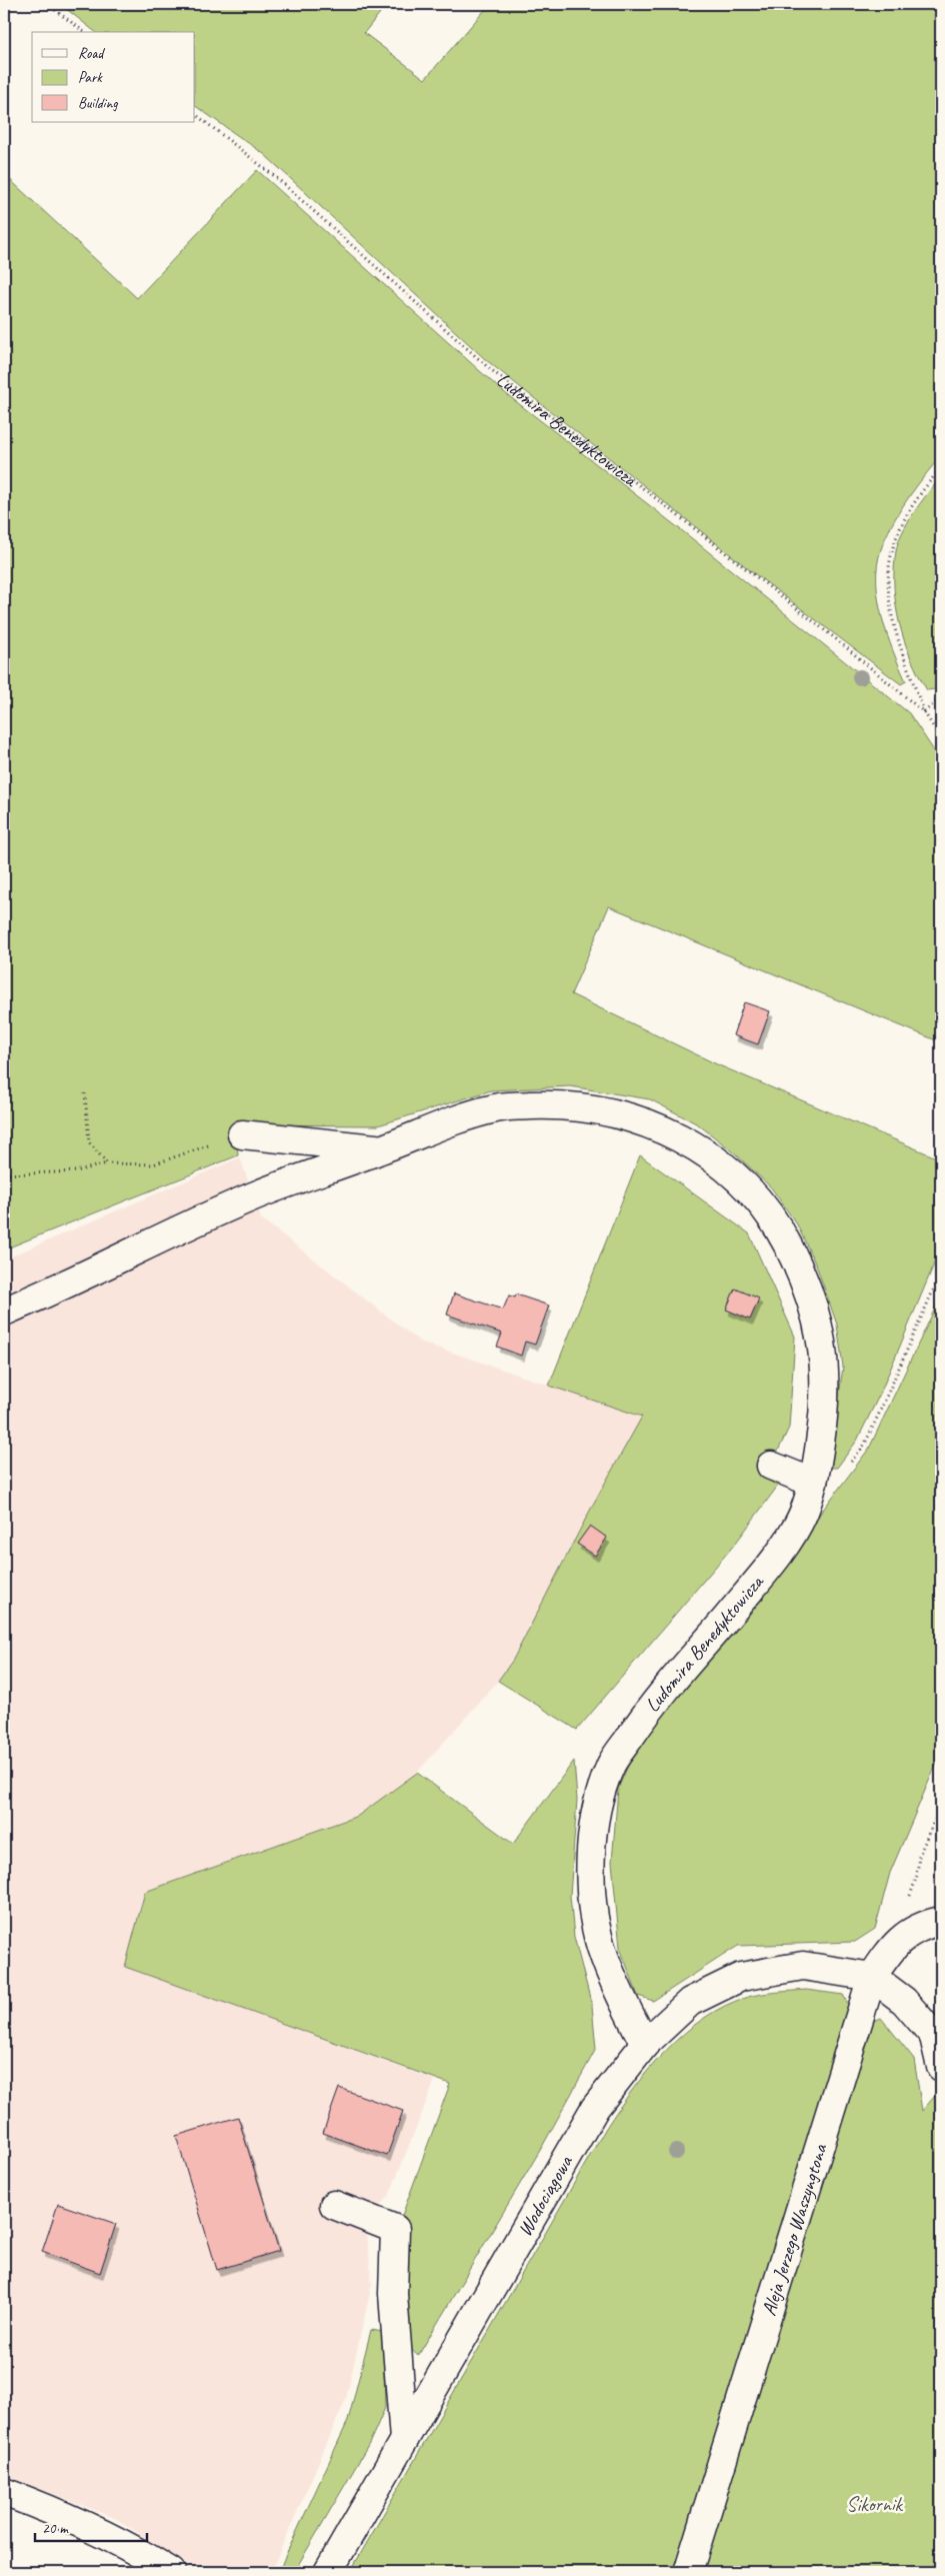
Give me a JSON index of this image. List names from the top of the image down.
{
  "streets": {
    "street": ["Ludomira Benedyktowicza", "Wodociągowa", "Aleja Jerzego Waszyngtona"]
  },
  "crossings": [
    ["Ludomira Benedyktowicza", "Wodociągowa"],
    ["Wodociągowa", "Aleja Jerzego Waszyngtona"]
  ],
  "parks": ["Sikornik"],
  "legend": ["Road", "Park", "Building"],
  "scale_bar": "20 m"
}
